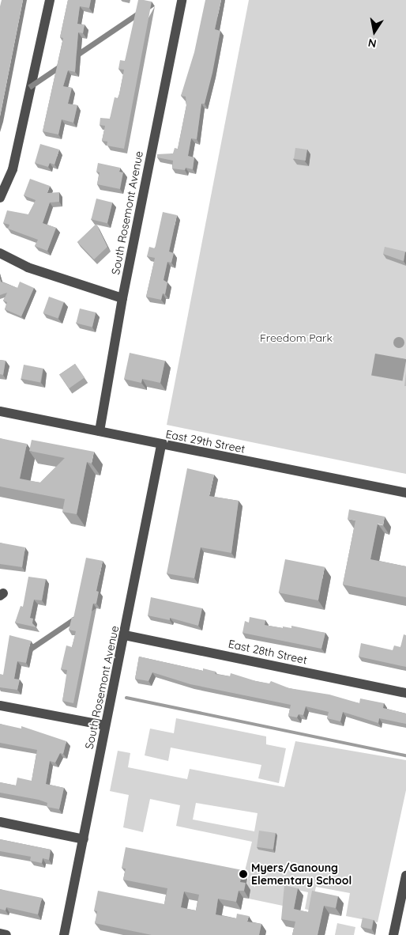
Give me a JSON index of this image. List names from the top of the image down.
{
  "streets": {
    "street": ["South Rosemont Avenue", "East 29th Street", "East 28th Street"]
  },
  "crossings": [
    ["South Rosemont Avenue", "East 29th Street"],
    ["South Rosemont Avenue", "East 28th Street"]
  ],
  "parks": ["Freedom Park"],
  "places": ["Myers/Ganoung Elementary School"],
  "north": "bottom"
}
